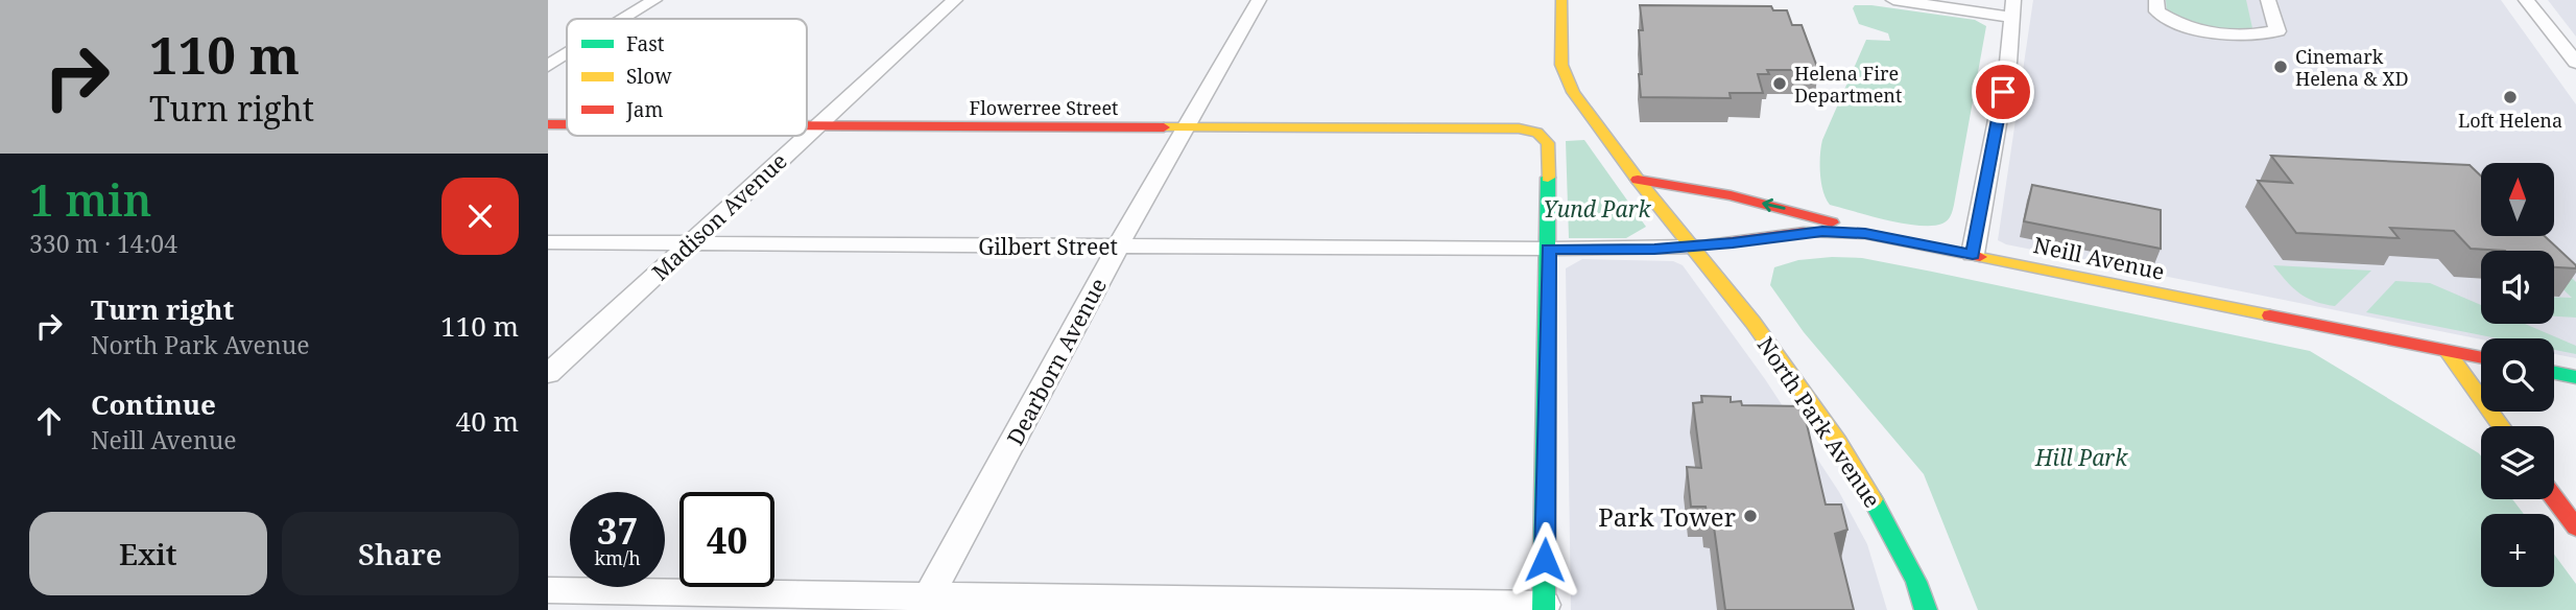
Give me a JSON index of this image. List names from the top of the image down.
{
  "streets": {
    "street": [
      "Flowerree Street",
      "Madison Avenue",
      "Gilbert Street",
      "Neill Avenue",
      "Dearborn Avenue",
      "North Park Avenue"
    ]
  },
  "crossings": [
    ["Flowerree Street", "Madison Avenue"],
    ["Flowerree Street", "Gilbert Street"],
    ["Flowerree Street", "Dearborn Avenue"],
    ["Madison Avenue", "Gilbert Street"],
    ["Gilbert Street", "Dearborn Avenue"],
    ["Neill Avenue", "North Park Avenue"]
  ],
  "parks": ["Yund Park", "Hill Park"],
  "places": [
    "Cinemark Helena & XD",
    "Helena Fire Department",
    "Loft Helena",
    "Park Tower"
  ],
  "legend": ["Fast", "Slow", "Jam"],
  "north": "top",
  "page": {
    "turn": ["110 m", "Turn right"],
    "heading": ["1 min", "330 m · 14:04"],
    "map_buttons": "+",
    "list": [
      {
        "name": "Turn right",
        "note": "North Park Avenue",
        "value": "110 m"
      },
      {
        "name": "Continue",
        "note": "Neill Avenue",
        "value": "40 m"
      }
    ],
    "speed": "37 km/h",
    "limit": "40",
    "buttons": ["Exit", "Share"]
  }
}
